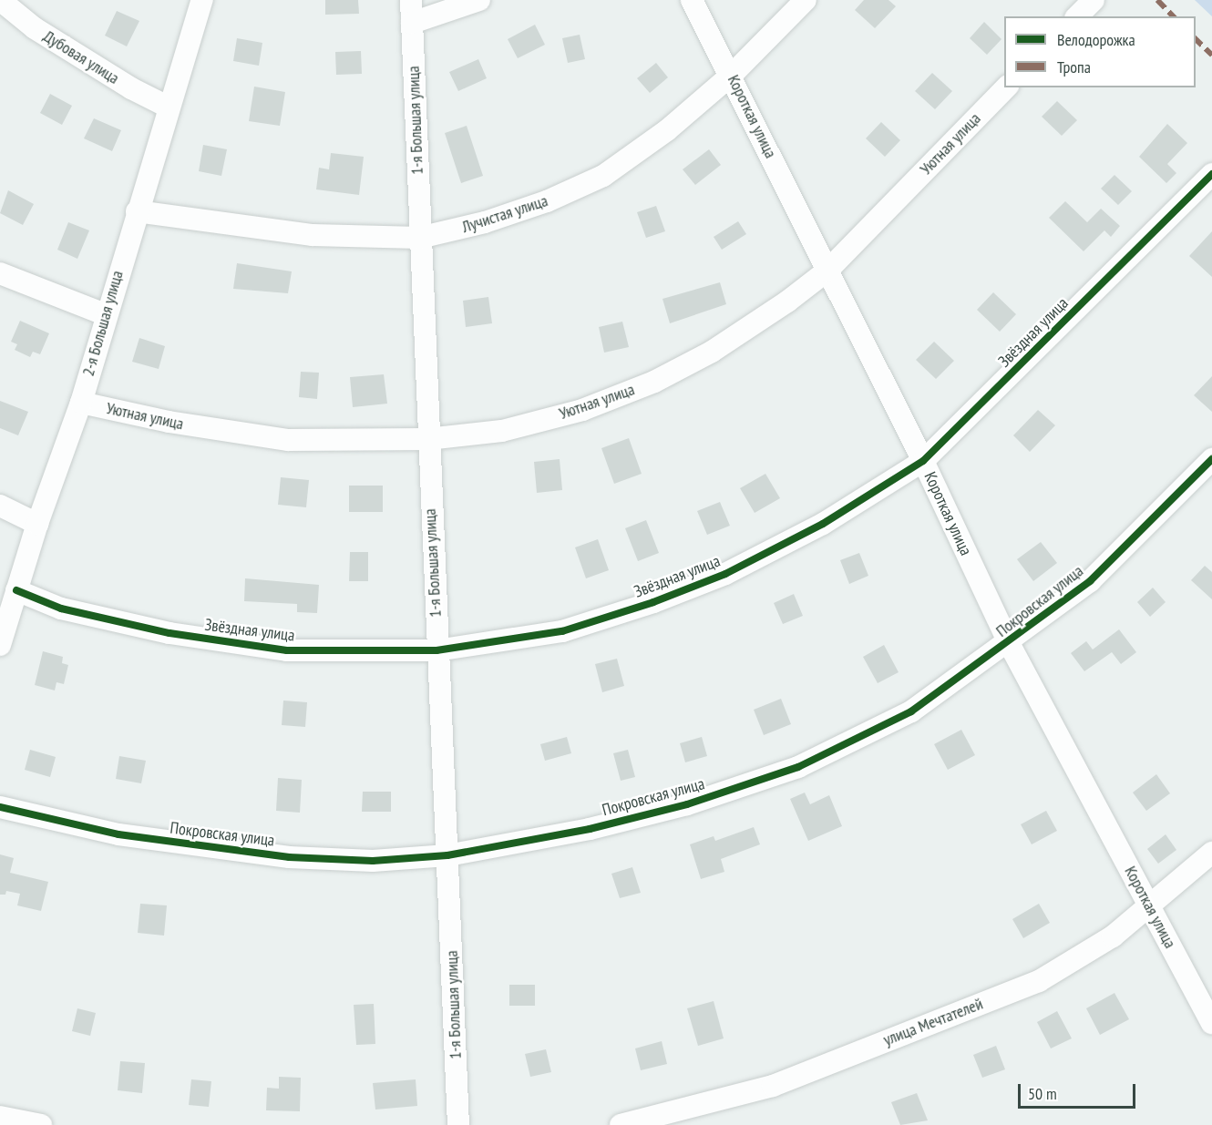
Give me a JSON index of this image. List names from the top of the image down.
{
  "streets": {
    "street": [
      "Дубовая улица",
      "Короткая улица",
      "1-я Большая улица",
      "Уютная улица",
      "Лучистая улица",
      "2-я Большая улица",
      "Звёздная улица",
      "Покровская улица",
      "улица Мечтателей"
    ]
  },
  "crossings": [
    ["Дубовая улица", "2-я Большая улица"],
    ["Короткая улица", "Уютная улица"],
    ["Короткая улица", "Лучистая улица"],
    ["Короткая улица", "Звёздная улица"],
    ["Короткая улица", "Покровская улица"],
    ["Короткая улица", "улица Мечтателей"],
    ["1-я Большая улица", "Уютная улица"],
    ["1-я Большая улица", "Лучистая улица"],
    ["1-я Большая улица", "Звёздная улица"],
    ["1-я Большая улица", "Покровская улица"],
    ["Уютная улица", "2-я Большая улица"],
    ["Лучистая улица", "2-я Большая улица"],
    ["2-я Большая улица", "Звёздная улица"]
  ],
  "legend": ["Велодорожка", "Тропа"],
  "scale_bar": "50 m"
}
